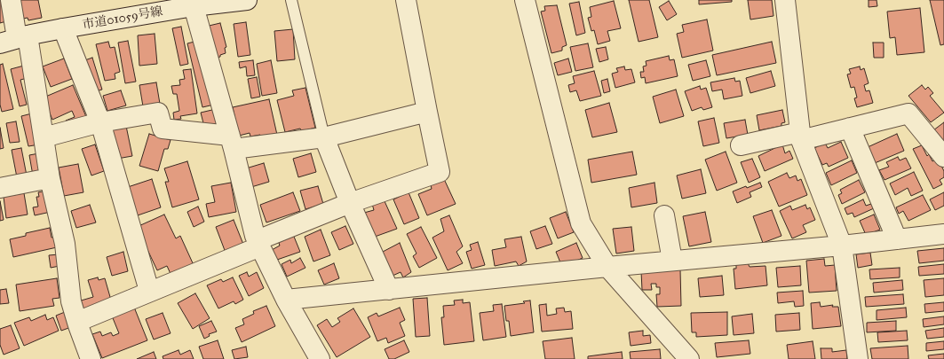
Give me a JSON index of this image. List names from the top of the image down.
{
  "streets": {
    "street": ["市道01059号線"]
  }
}
